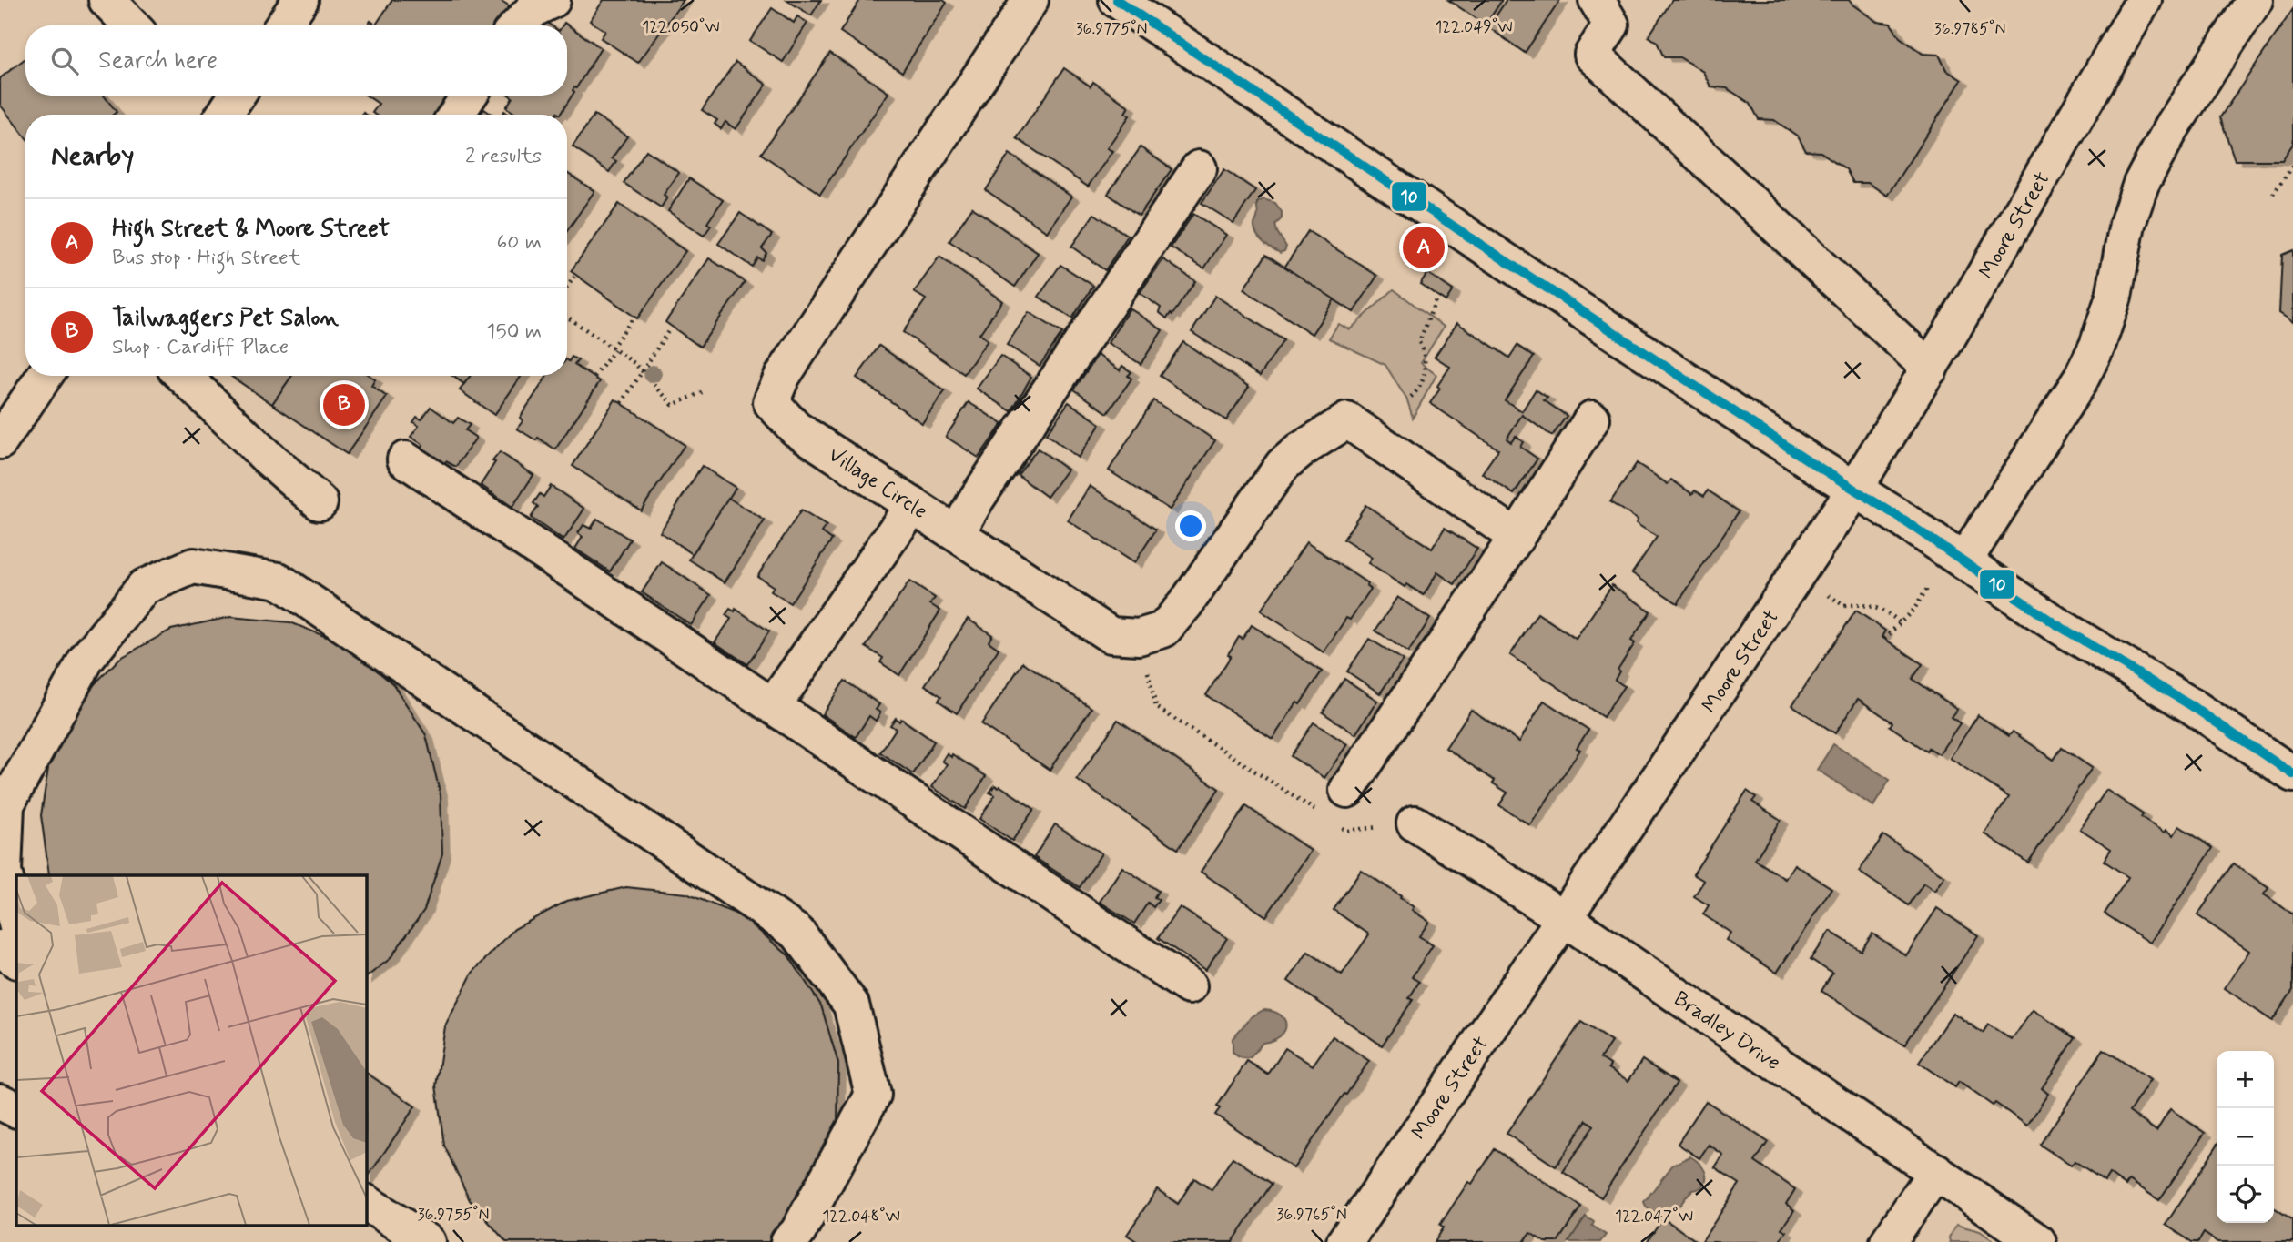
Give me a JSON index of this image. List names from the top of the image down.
{
  "streets": {
    "street": ["Moore Street", "Village Circle", "Bradley Drive"]
  },
  "crossings": [
    ["Moore Street", "Bradley Drive"]
  ],
  "lines": ["transit line 10"],
  "page": {
    "search": "Search here",
    "heading": ["Nearby", "2 results"],
    "list": [
      {
        "mark": "A",
        "name": "High Street & Moore Street",
        "note": "Bus stop · High Street",
        "value": "60 m"
      },
      {
        "mark": "B",
        "name": "Tailwaggers Pet Salon",
        "note": "Shop · Cardiff Place",
        "value": "150 m"
      }
    ],
    "pins": ["A", "B"],
    "map_buttons": ["+", "−"]
  },
  "coordinates": [
    "122.050°W",
    "122.049°W",
    "36.9775°N",
    "36.9785°N",
    "36.9755°N",
    "36.9765°N",
    "122.048°W",
    "122.047°W"
  ]
}
